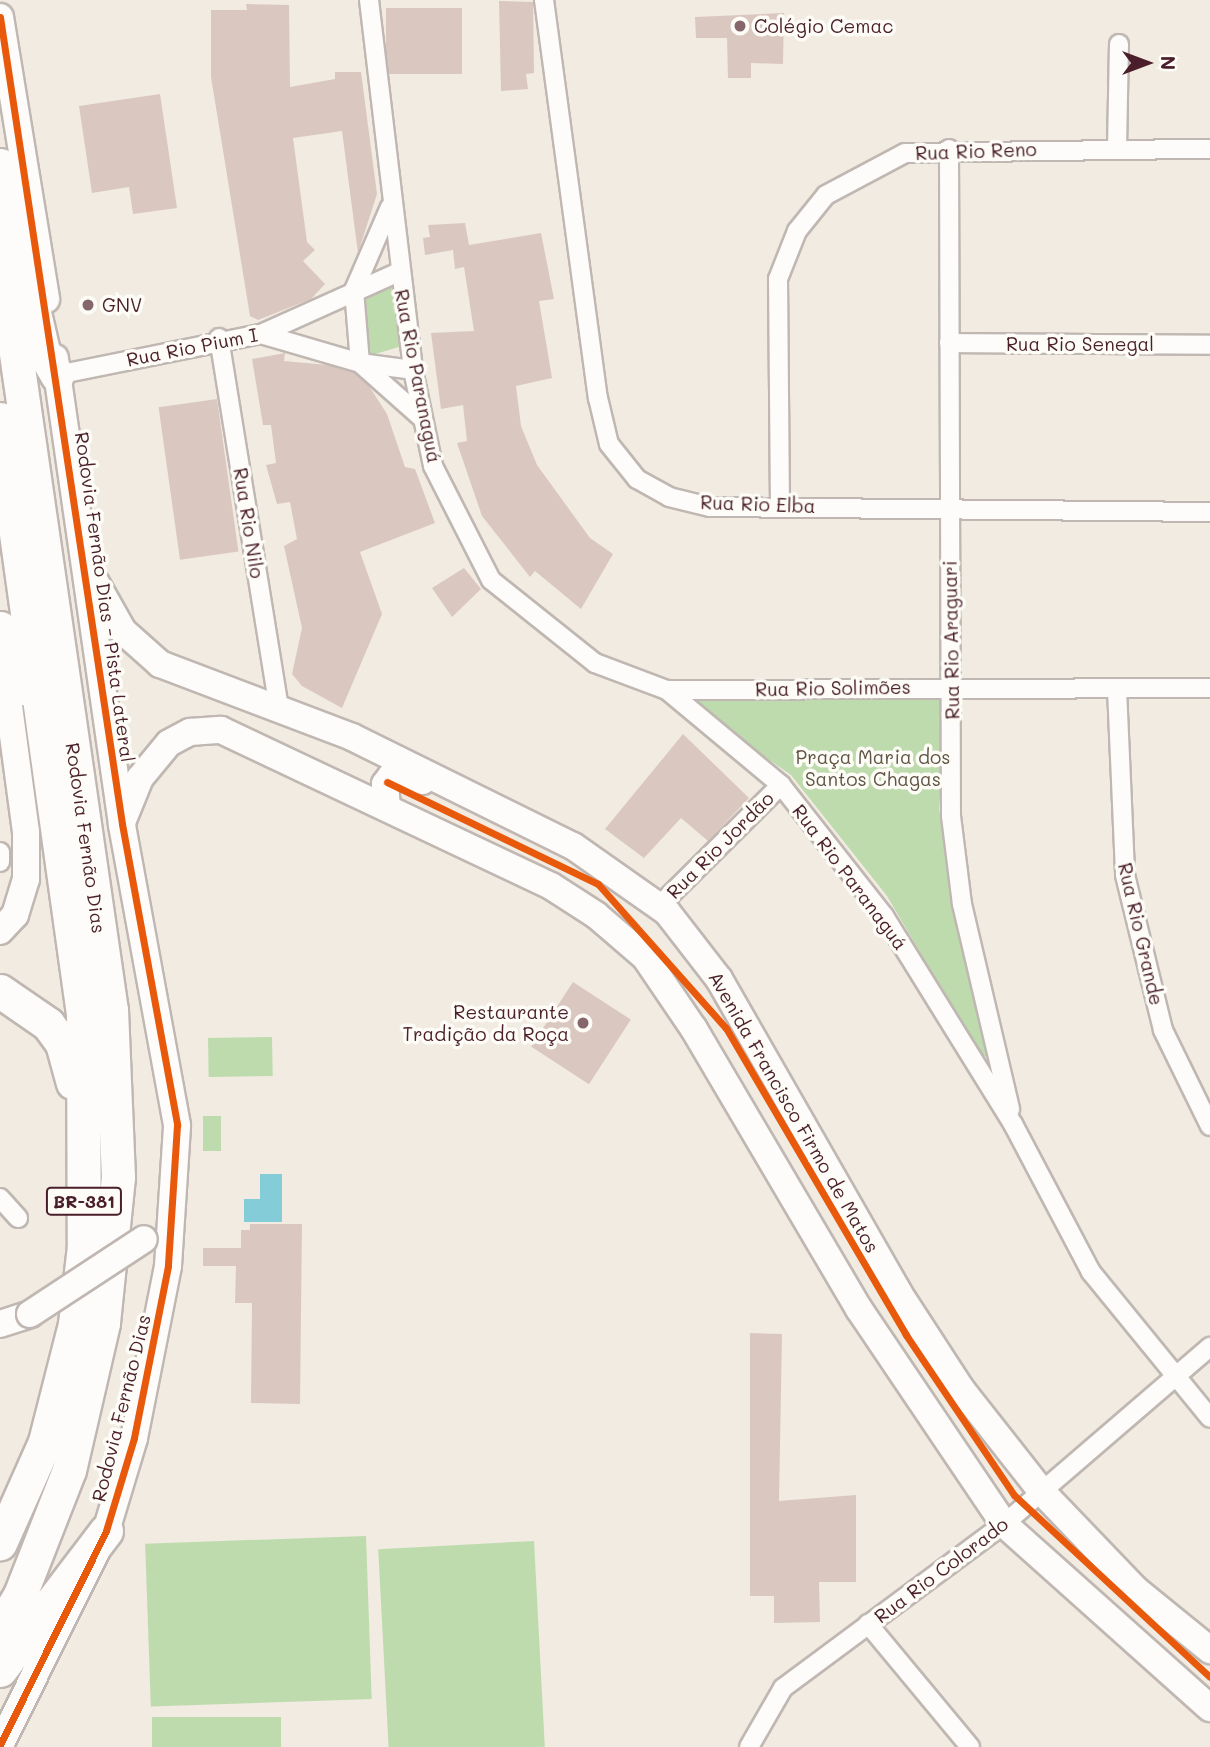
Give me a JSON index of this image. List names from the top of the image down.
{
  "streets": {
    "highway": ["Rodovia Fernão Dias", "BR-381"],
    "street": [
      "Rua Rio Reno",
      "Rua Rio Senegal",
      "Rua Rio Pium I",
      "Rua Rio Paranaguá",
      "Rua Rio Elba",
      "Rua Rio Nilo",
      "Rodovia Fernão Dias - Pista Lateral",
      "Rua Rio Araguari",
      "Rua Rio Solimões",
      "Rua Rio Jordão",
      "Rua Rio Grande",
      "Avenida Francisco Firmo de Matos",
      "Rua Rio Colorado"
    ]
  },
  "crossings": [
    ["Rua Rio Reno", "Rua Rio Elba"],
    ["Rua Rio Reno", "Rua Rio Araguari"],
    ["Rua Rio Senegal", "Rua Rio Araguari"],
    ["Rua Rio Pium I", "Rua Rio Paranaguá"],
    ["Rua Rio Pium I", "Rua Rio Nilo"],
    ["Rua Rio Pium I", "Rodovia Fernão Dias - Pista Lateral"],
    ["Rua Rio Paranaguá", "Rua Rio Araguari"],
    ["Rua Rio Paranaguá", "Rua Rio Solimões"],
    ["Rua Rio Paranaguá", "Rua Rio Jordão"],
    ["Rua Rio Paranaguá", "Rua Rio Colorado"],
    ["Rua Rio Elba", "Rua Rio Araguari"],
    ["Rua Rio Nilo", "Avenida Francisco Firmo de Matos"],
    ["Rodovia Fernão Dias - Pista Lateral", "Rodovia Fernão Dias"],
    ["Rodovia Fernão Dias - Pista Lateral", "Avenida Francisco Firmo de Matos"],
    ["Rua Rio Araguari", "Rua Rio Solimões"],
    ["Rua Rio Solimões", "Rua Rio Grande"],
    ["Rua Rio Jordão", "Avenida Francisco Firmo de Matos"],
    ["Avenida Francisco Firmo de Matos", "Rua Rio Colorado"]
  ],
  "parks": ["Praça Maria dos Santos Chagas"],
  "places": ["Colégio Cemac", "GNV", "Restaurante Tradição da Roça"],
  "north": "right"
}
